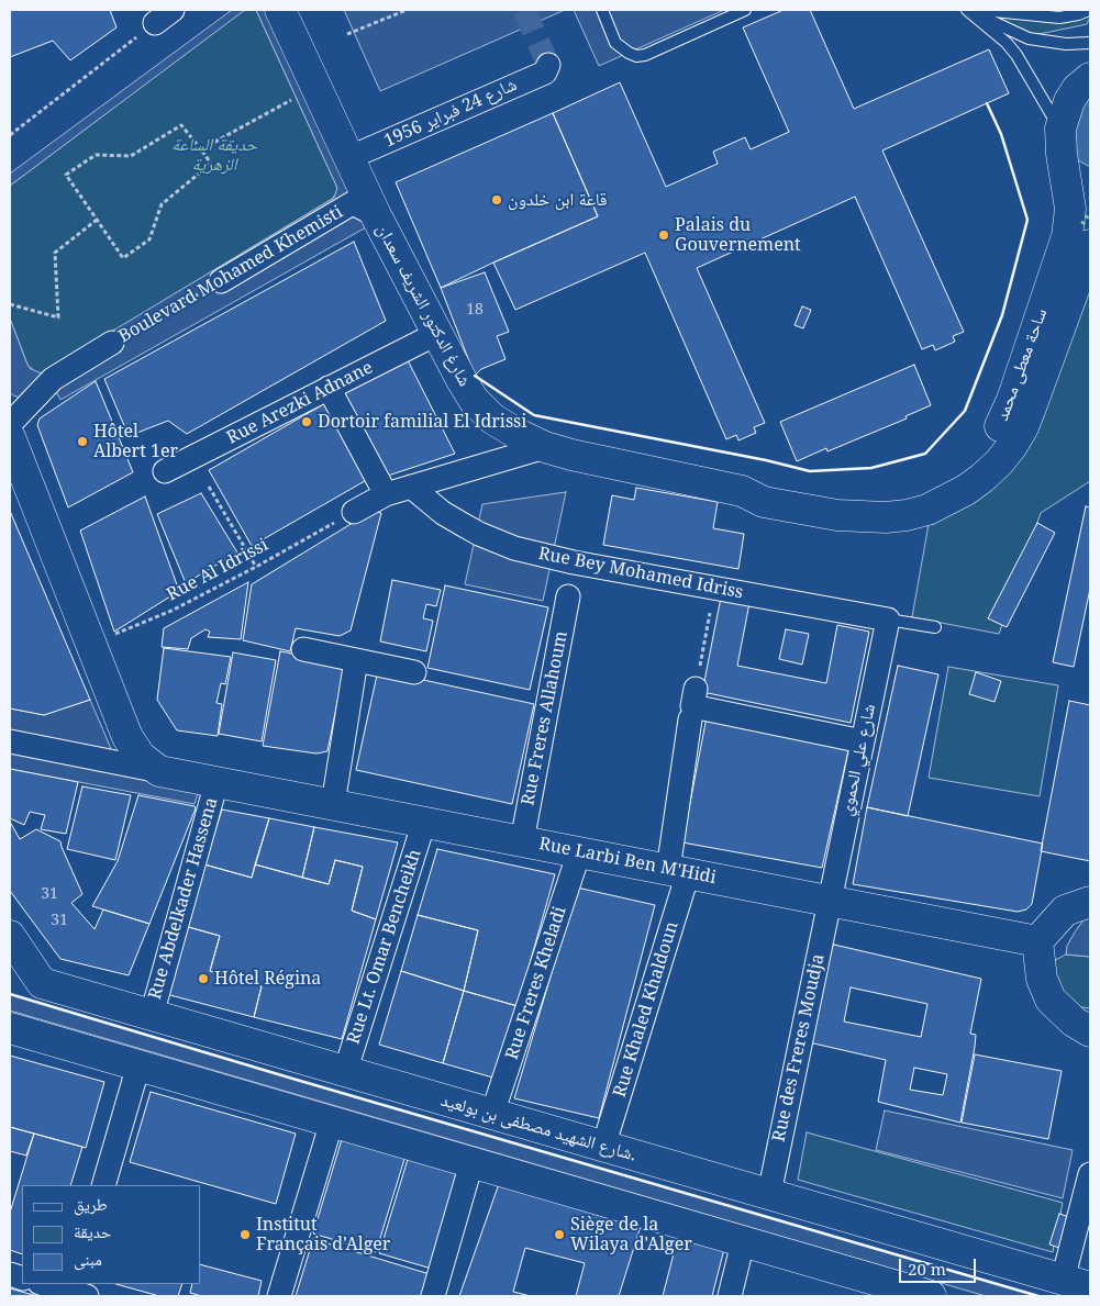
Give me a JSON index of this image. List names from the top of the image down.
{
  "streets": {
    "main road": [
      "شارغ الدكتور الشريف سعدان",
      "ساحة معطى محمد",
      "Rue Larbi Ben M'Hidi",
      "شارع الشهيد مصطفى بن بولعيد."
    ],
    "street": [
      "شارع 24 فبراير 1956",
      "Boulevard Mohamed Khemisti",
      "Rue Arezki Adnane",
      "Rue Bey Mohamed Idriss",
      "Rue Freres Allahoum",
      "شارع علي الحموي",
      "Rue Abdelkader Hassena",
      "Rue Lt. Omar Bencheikh",
      "Rue Freres Kheladi",
      "Rue Khaled Khaldoun",
      "Rue des Freres Moudja"
    ],
    "path": ["Rue Al Idrissi"]
  },
  "crossings": [
    ["شارع 24 فبراير 1956", "شارغ الدكتور الشريف سعدان"],
    ["Boulevard Mohamed Khemisti", "شارغ الدكتور الشريف سعدان"],
    ["شارغ الدكتور الشريف سعدان", "ساحة معطى محمد"],
    ["شارغ الدكتور الشريف سعدان", "Rue Arezki Adnane"],
    ["Rue Bey Mohamed Idriss", "شارع علي الحموي"],
    ["Rue Freres Allahoum", "Rue Larbi Ben M'Hidi"],
    ["شارع علي الحموي", "Rue Larbi Ben M'Hidi"],
    ["شارع علي الحموي", "Rue des Freres Moudja"],
    ["Rue Larbi Ben M'Hidi", "Rue Abdelkader Hassena"],
    ["Rue Larbi Ben M'Hidi", "Rue Lt. Omar Bencheikh"],
    ["Rue Larbi Ben M'Hidi", "Rue Freres Kheladi"],
    ["Rue Larbi Ben M'Hidi", "Rue Khaled Khaldoun"],
    ["Rue Larbi Ben M'Hidi", "Rue des Freres Moudja"],
    ["Rue Abdelkader Hassena", "شارع الشهيد مصطفى بن بولعيد."],
    ["Rue Lt. Omar Bencheikh", "شارع الشهيد مصطفى بن بولعيد."],
    ["Rue Freres Kheladi", "شارع الشهيد مصطفى بن بولعيد."],
    ["Rue Khaled Khaldoun", "شارع الشهيد مصطفى بن بولعيد."],
    ["Rue des Freres Moudja", "شارع الشهيد مصطفى بن بولعيد."]
  ],
  "parks": ["حديقة الساعة الزهرية"],
  "places": [
    "قاعة ابن خلدون",
    "Palais du Gouvernement",
    "Dortoir familial El Idrissi",
    "Hôtel Albert 1er",
    "Hôtel Régina",
    "Institut Français d'Alger",
    "Siège de la Wilaya d'Alger"
  ],
  "house_numbers": ["18", "31", "31"],
  "legend": ["طريق", "حديقة", "مبنى"],
  "scale_bar": "20 m"
}
